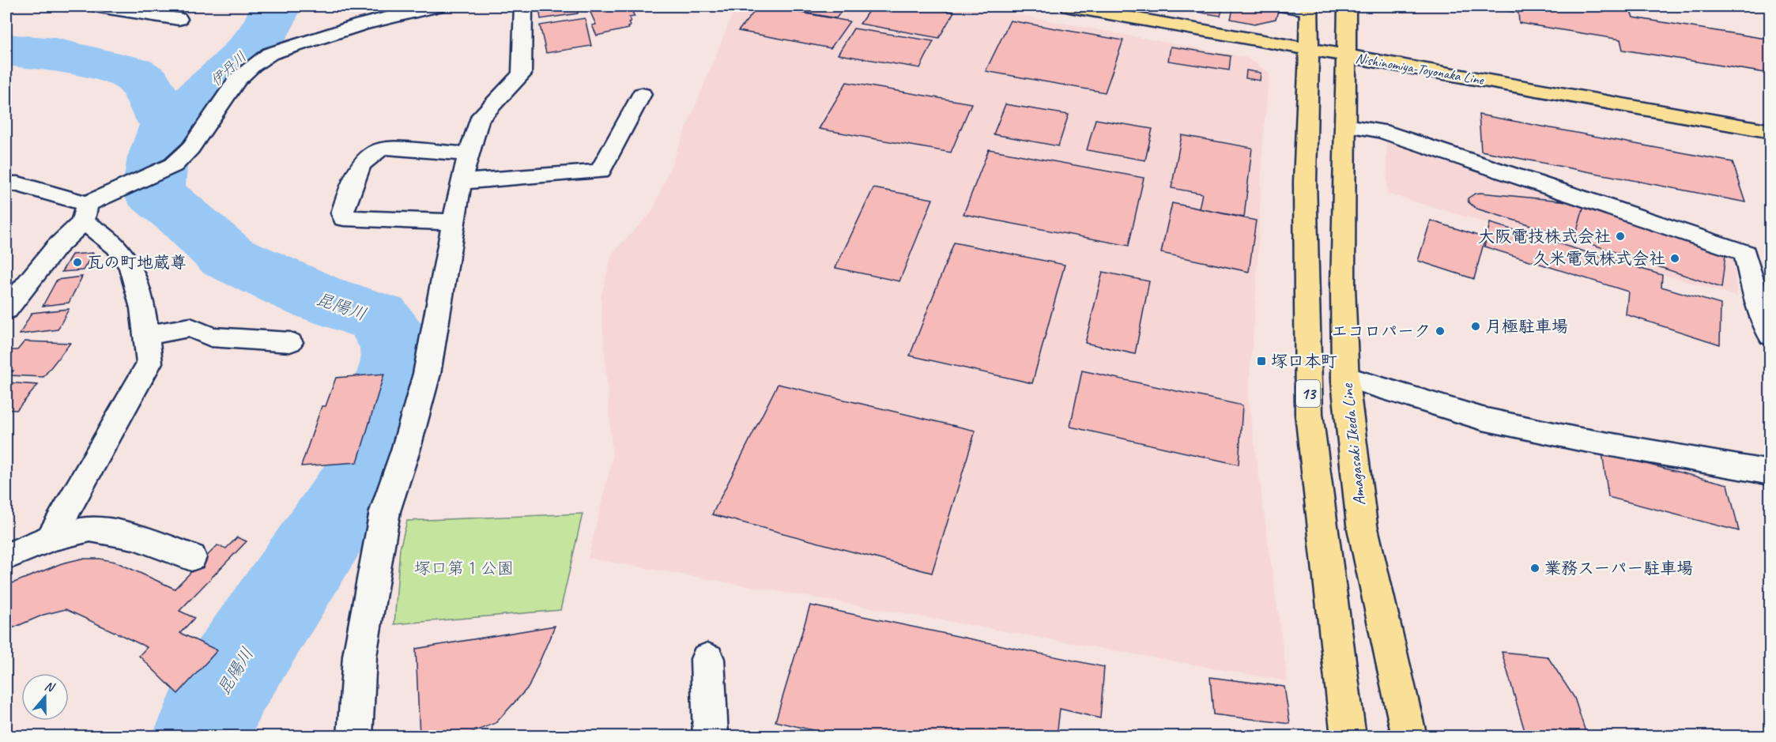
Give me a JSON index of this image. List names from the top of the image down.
{
  "streets": {
    "main road": ["Nishinomiya-Toyonaka Line", "13", "Amagasaki Ikeda Line"]
  },
  "crossings": [
    ["Nishinomiya-Toyonaka Line", "13"],
    ["Nishinomiya-Toyonaka Line", "Amagasaki Ikeda Line"]
  ],
  "water": ["伊丹川", "昆陽川"],
  "parks": ["塚口第１公園"],
  "places": {
    "other": [
      "大阪電技株式会社",
      "久米電気株式会社",
      "瓦の町地蔵尊",
      "月極駐車場",
      "エコロパーク",
      "業務スーパー駐車場"
    ],
    "transit": ["塚口本町"]
  },
  "north": "top"
}
